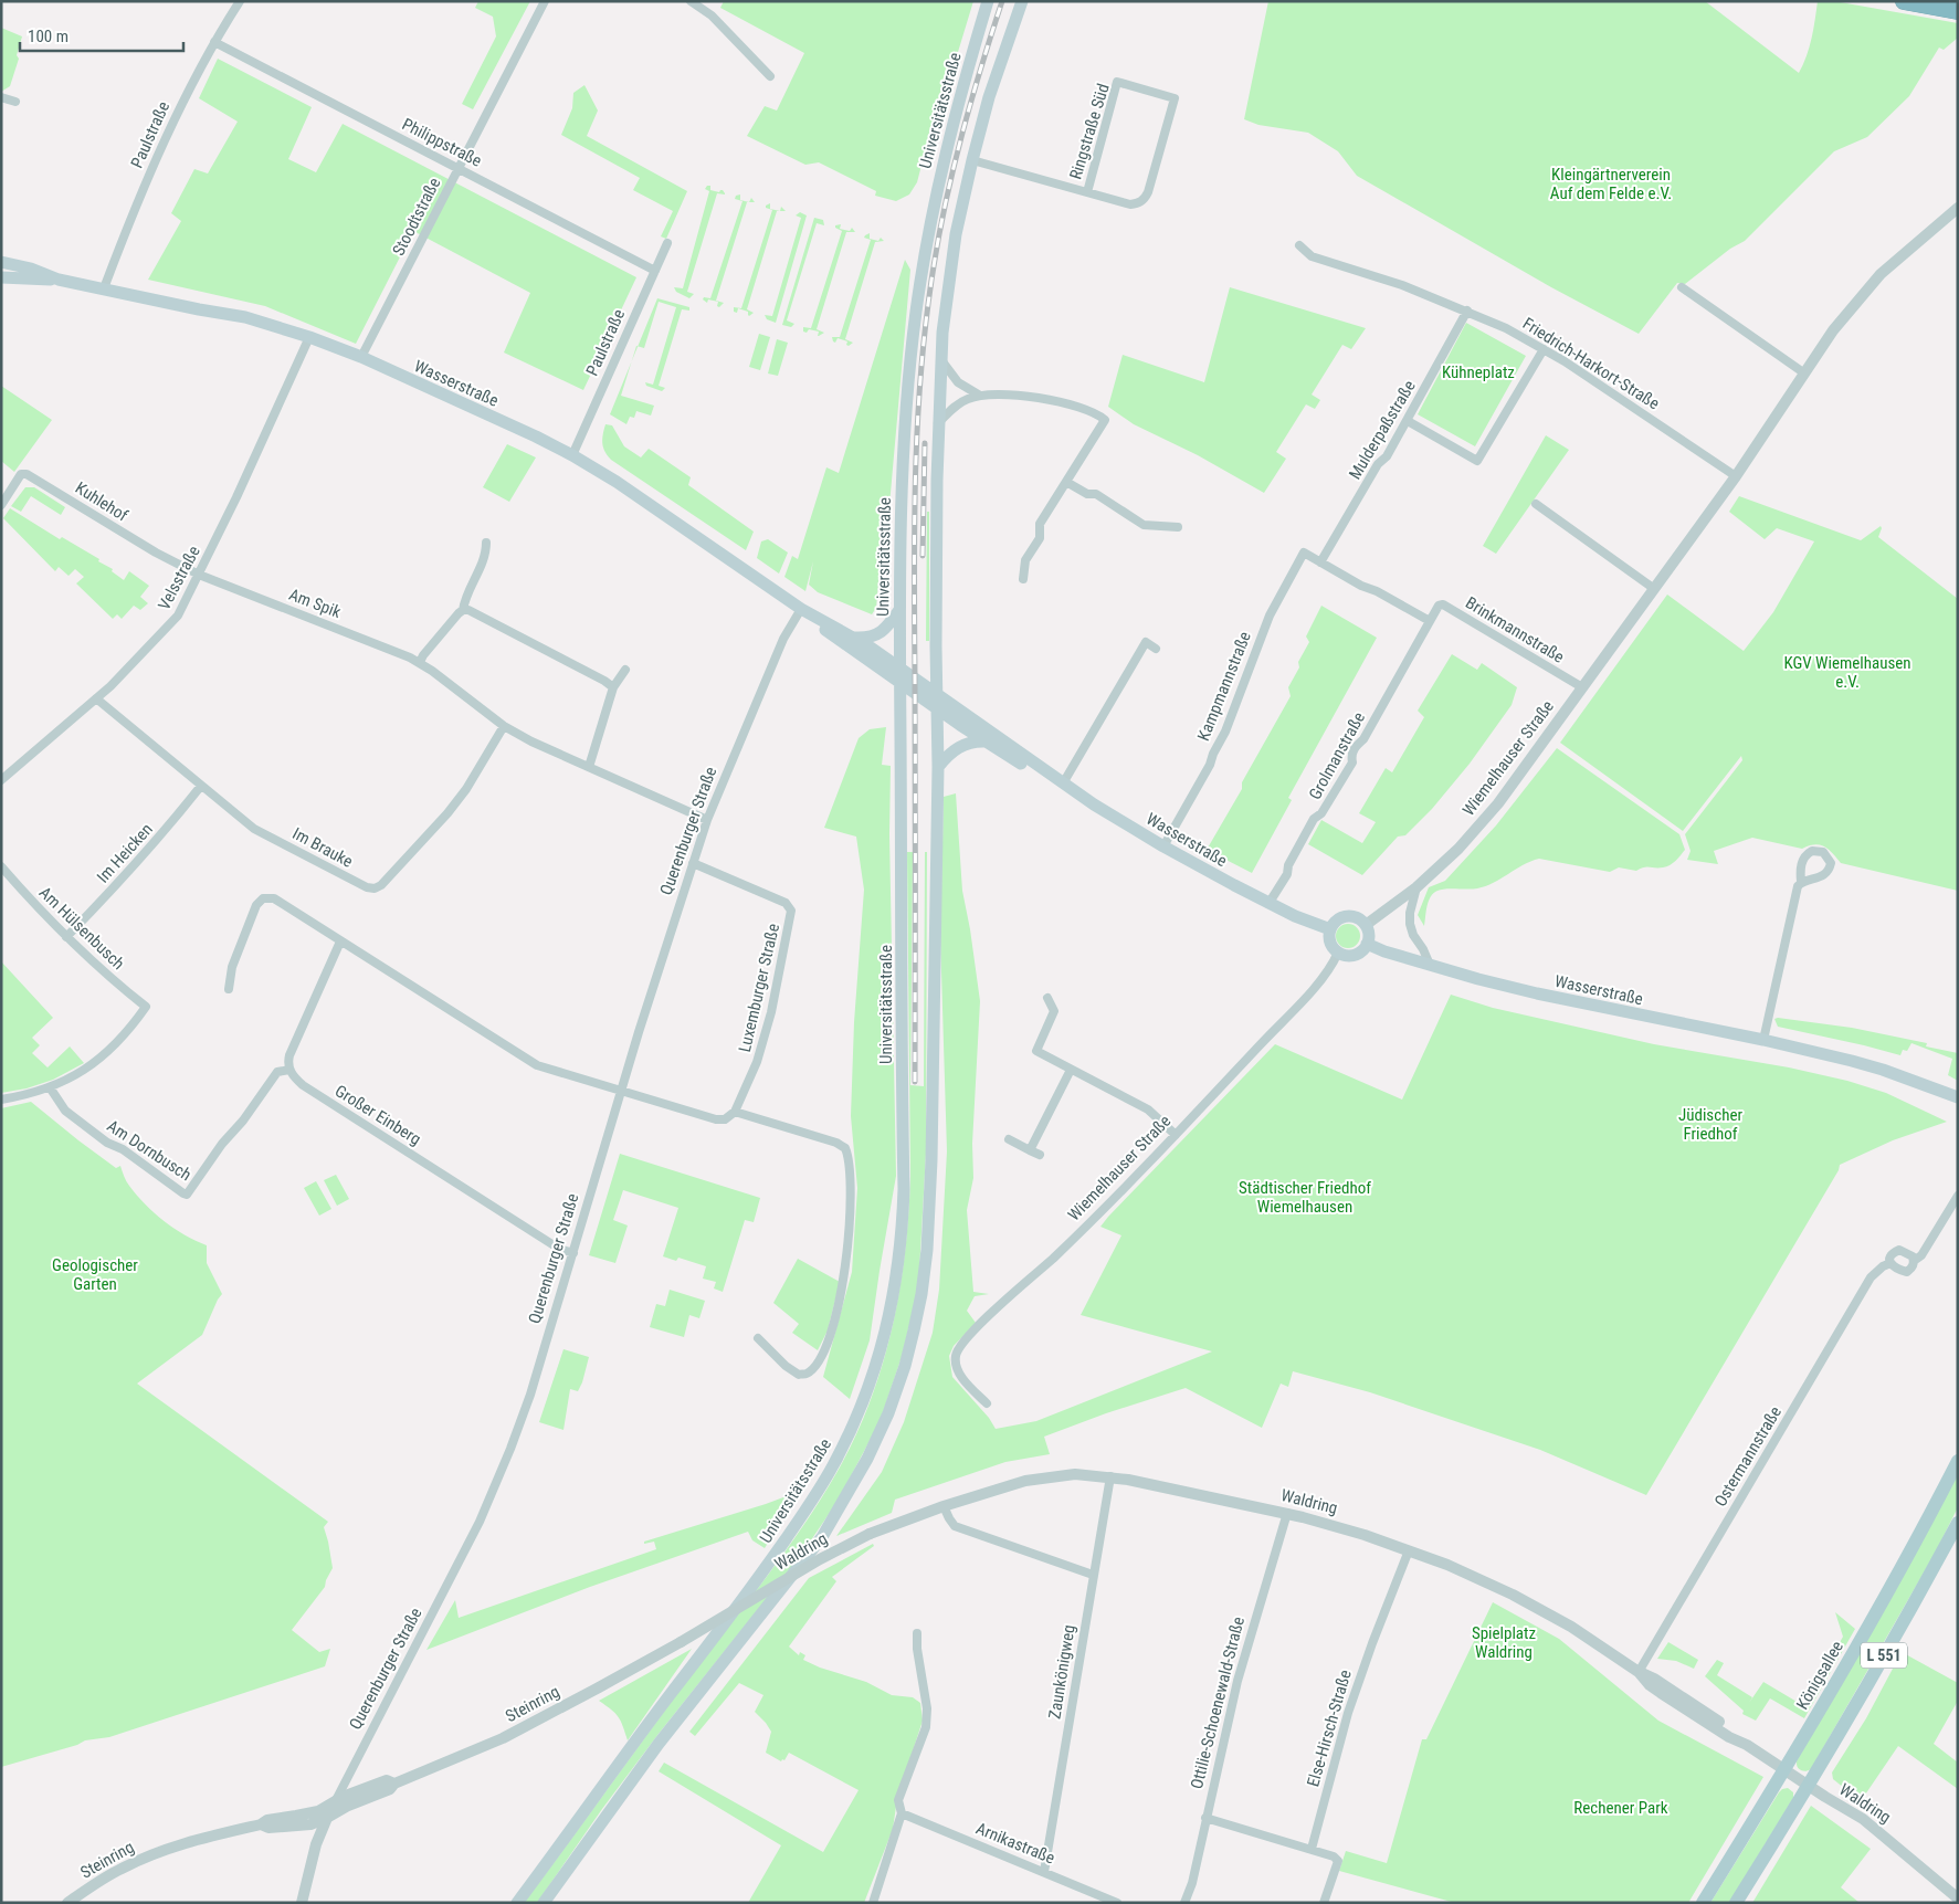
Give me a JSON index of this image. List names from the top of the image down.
{
  "streets": {
    "main road": [
      "Universitätsstraße",
      "Wasserstraße",
      "L 551",
      "Königsallee"
    ],
    "street": [
      "Ringstraße Süd",
      "Paulstraße",
      "Philippstraße",
      "Stoodtstraße",
      "Friedrich-Harkort-Straße",
      "Mulderpaßstraße",
      "Kuhlehof",
      "Velsstraße",
      "Am Spik",
      "Brinkmannstraße",
      "Kampmannstraße",
      "Grolmanstraße",
      "Wiemelhauser Straße",
      "Querenburger Straße",
      "Im Brauke",
      "Im Heicken",
      "Am Hülsenbusch",
      "Luxemburger Straße",
      "Großer Einberg",
      "Am Dornbusch",
      "Ostermannstraße",
      "Waldring",
      "Zaunkönigweg",
      "Ottilie-Schoenewald-Straße",
      "Steinring",
      "Else-Hirsch-Straße",
      "Arnikastraße"
    ]
  },
  "crossings": [
    ["Universitätsstraße", "Wasserstraße"],
    ["Paulstraße", "Philippstraße"],
    ["Paulstraße", "Wasserstraße"],
    ["Philippstraße", "Stoodtstraße"],
    ["Stoodtstraße", "Wasserstraße"],
    ["Friedrich-Harkort-Straße", "Mulderpaßstraße"],
    ["Friedrich-Harkort-Straße", "Wiemelhauser Straße"],
    ["Wasserstraße", "Velsstraße"],
    ["Wasserstraße", "Kampmannstraße"],
    ["Wasserstraße", "Grolmanstraße"],
    ["Wasserstraße", "Wiemelhauser Straße"],
    ["Wasserstraße", "Querenburger Straße"],
    ["Mulderpaßstraße", "Kampmannstraße"],
    ["Kuhlehof", "Velsstraße"],
    ["Kuhlehof", "Am Spik"],
    ["Velsstraße", "Am Spik"],
    ["Velsstraße", "Im Brauke"],
    ["Am Spik", "Querenburger Straße"],
    ["Am Spik", "Im Brauke"],
    ["Brinkmannstraße", "Grolmanstraße"],
    ["Brinkmannstraße", "Wiemelhauser Straße"],
    ["Querenburger Straße", "Luxemburger Straße"],
    ["Querenburger Straße", "Großer Einberg"],
    ["Querenburger Straße", "Steinring"],
    ["Im Brauke", "Im Heicken"],
    ["Im Heicken", "Am Hülsenbusch"],
    ["Am Hülsenbusch", "Am Dornbusch"],
    ["Großer Einberg", "Am Dornbusch"],
    ["Ostermannstraße", "Waldring"],
    ["Waldring", "L 551"],
    ["Waldring", "Zaunkönigweg"],
    ["Waldring", "Königsallee"],
    ["Waldring", "Ottilie-Schoenewald-Straße"],
    ["Waldring", "Steinring"],
    ["Waldring", "Else-Hirsch-Straße"],
    ["Zaunkönigweg", "Arnikastraße"]
  ],
  "parks": [
    "Kleingärtnerverein Auf dem Felde e.V.",
    "Kühneplatz",
    "KGV Wiemelhausen e.V.",
    "Jüdischer Friedhof",
    "Städtischer Friedhof Wiemelhausen",
    "Geologischer Garten",
    "Spielplatz Waldring",
    "Rechener Park"
  ],
  "scale_bar": "100 m"
}
